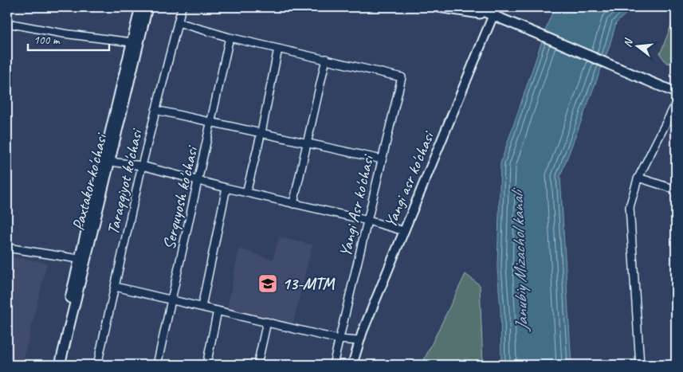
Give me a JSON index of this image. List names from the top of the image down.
{
  "streets": {
    "main road": ["Paxtakor ko'chasi"],
    "street": [
      "Yangi asr ko'chasi",
      "Taraqqiyot ko'chasi",
      "Serquyosh ko'chasi",
      "Yangi Asr ko'chasi"
    ]
  },
  "water": ["Janubiy Mizachol kanali"],
  "places": {
    "school or university": ["13-MTM"]
  },
  "scale_bar": "100 m",
  "north": "left"
}
